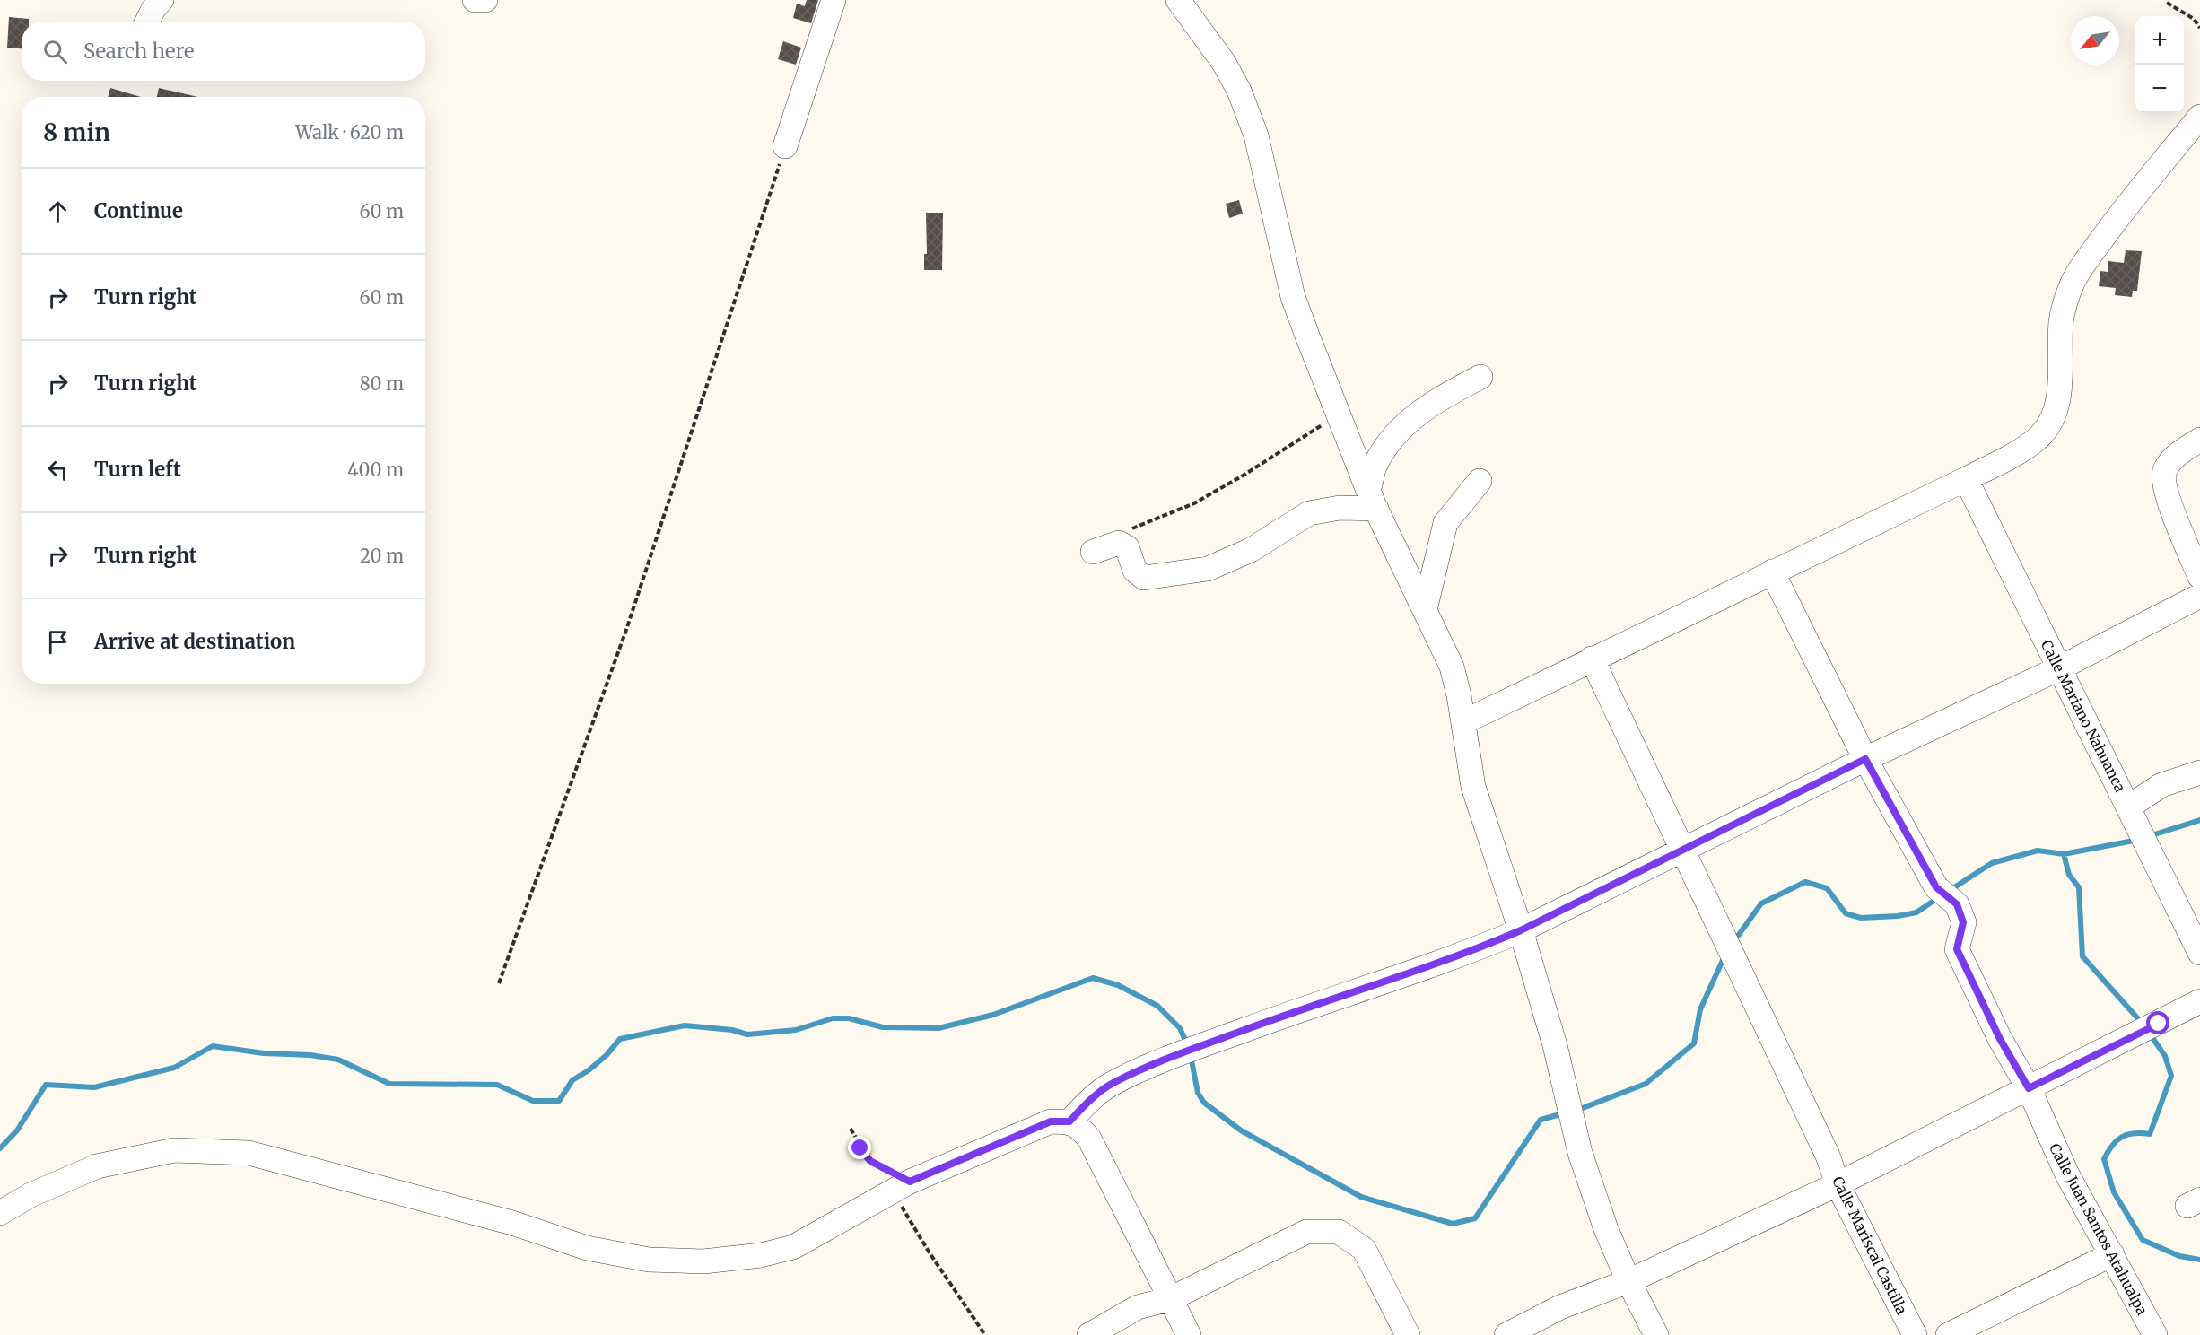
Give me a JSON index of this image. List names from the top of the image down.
{
  "streets": {
    "street": ["Calle Mariano Nahuanca", "Calle Juan Santos Atahualpa", "Calle Mariscal Castilla"]
  },
  "north": "bottom left",
  "page": {
    "map_buttons": ["+", "−"],
    "search": "Search here",
    "heading": ["8 min", "Walk · 620 m"],
    "list": [
      ["Continue", "60 m"],
      ["Turn right", "60 m"],
      ["Turn right", "80 m"],
      ["Turn left", "400 m"],
      ["Turn right", "20 m"],
      "Arrive at destination"
    ]
  }
}
